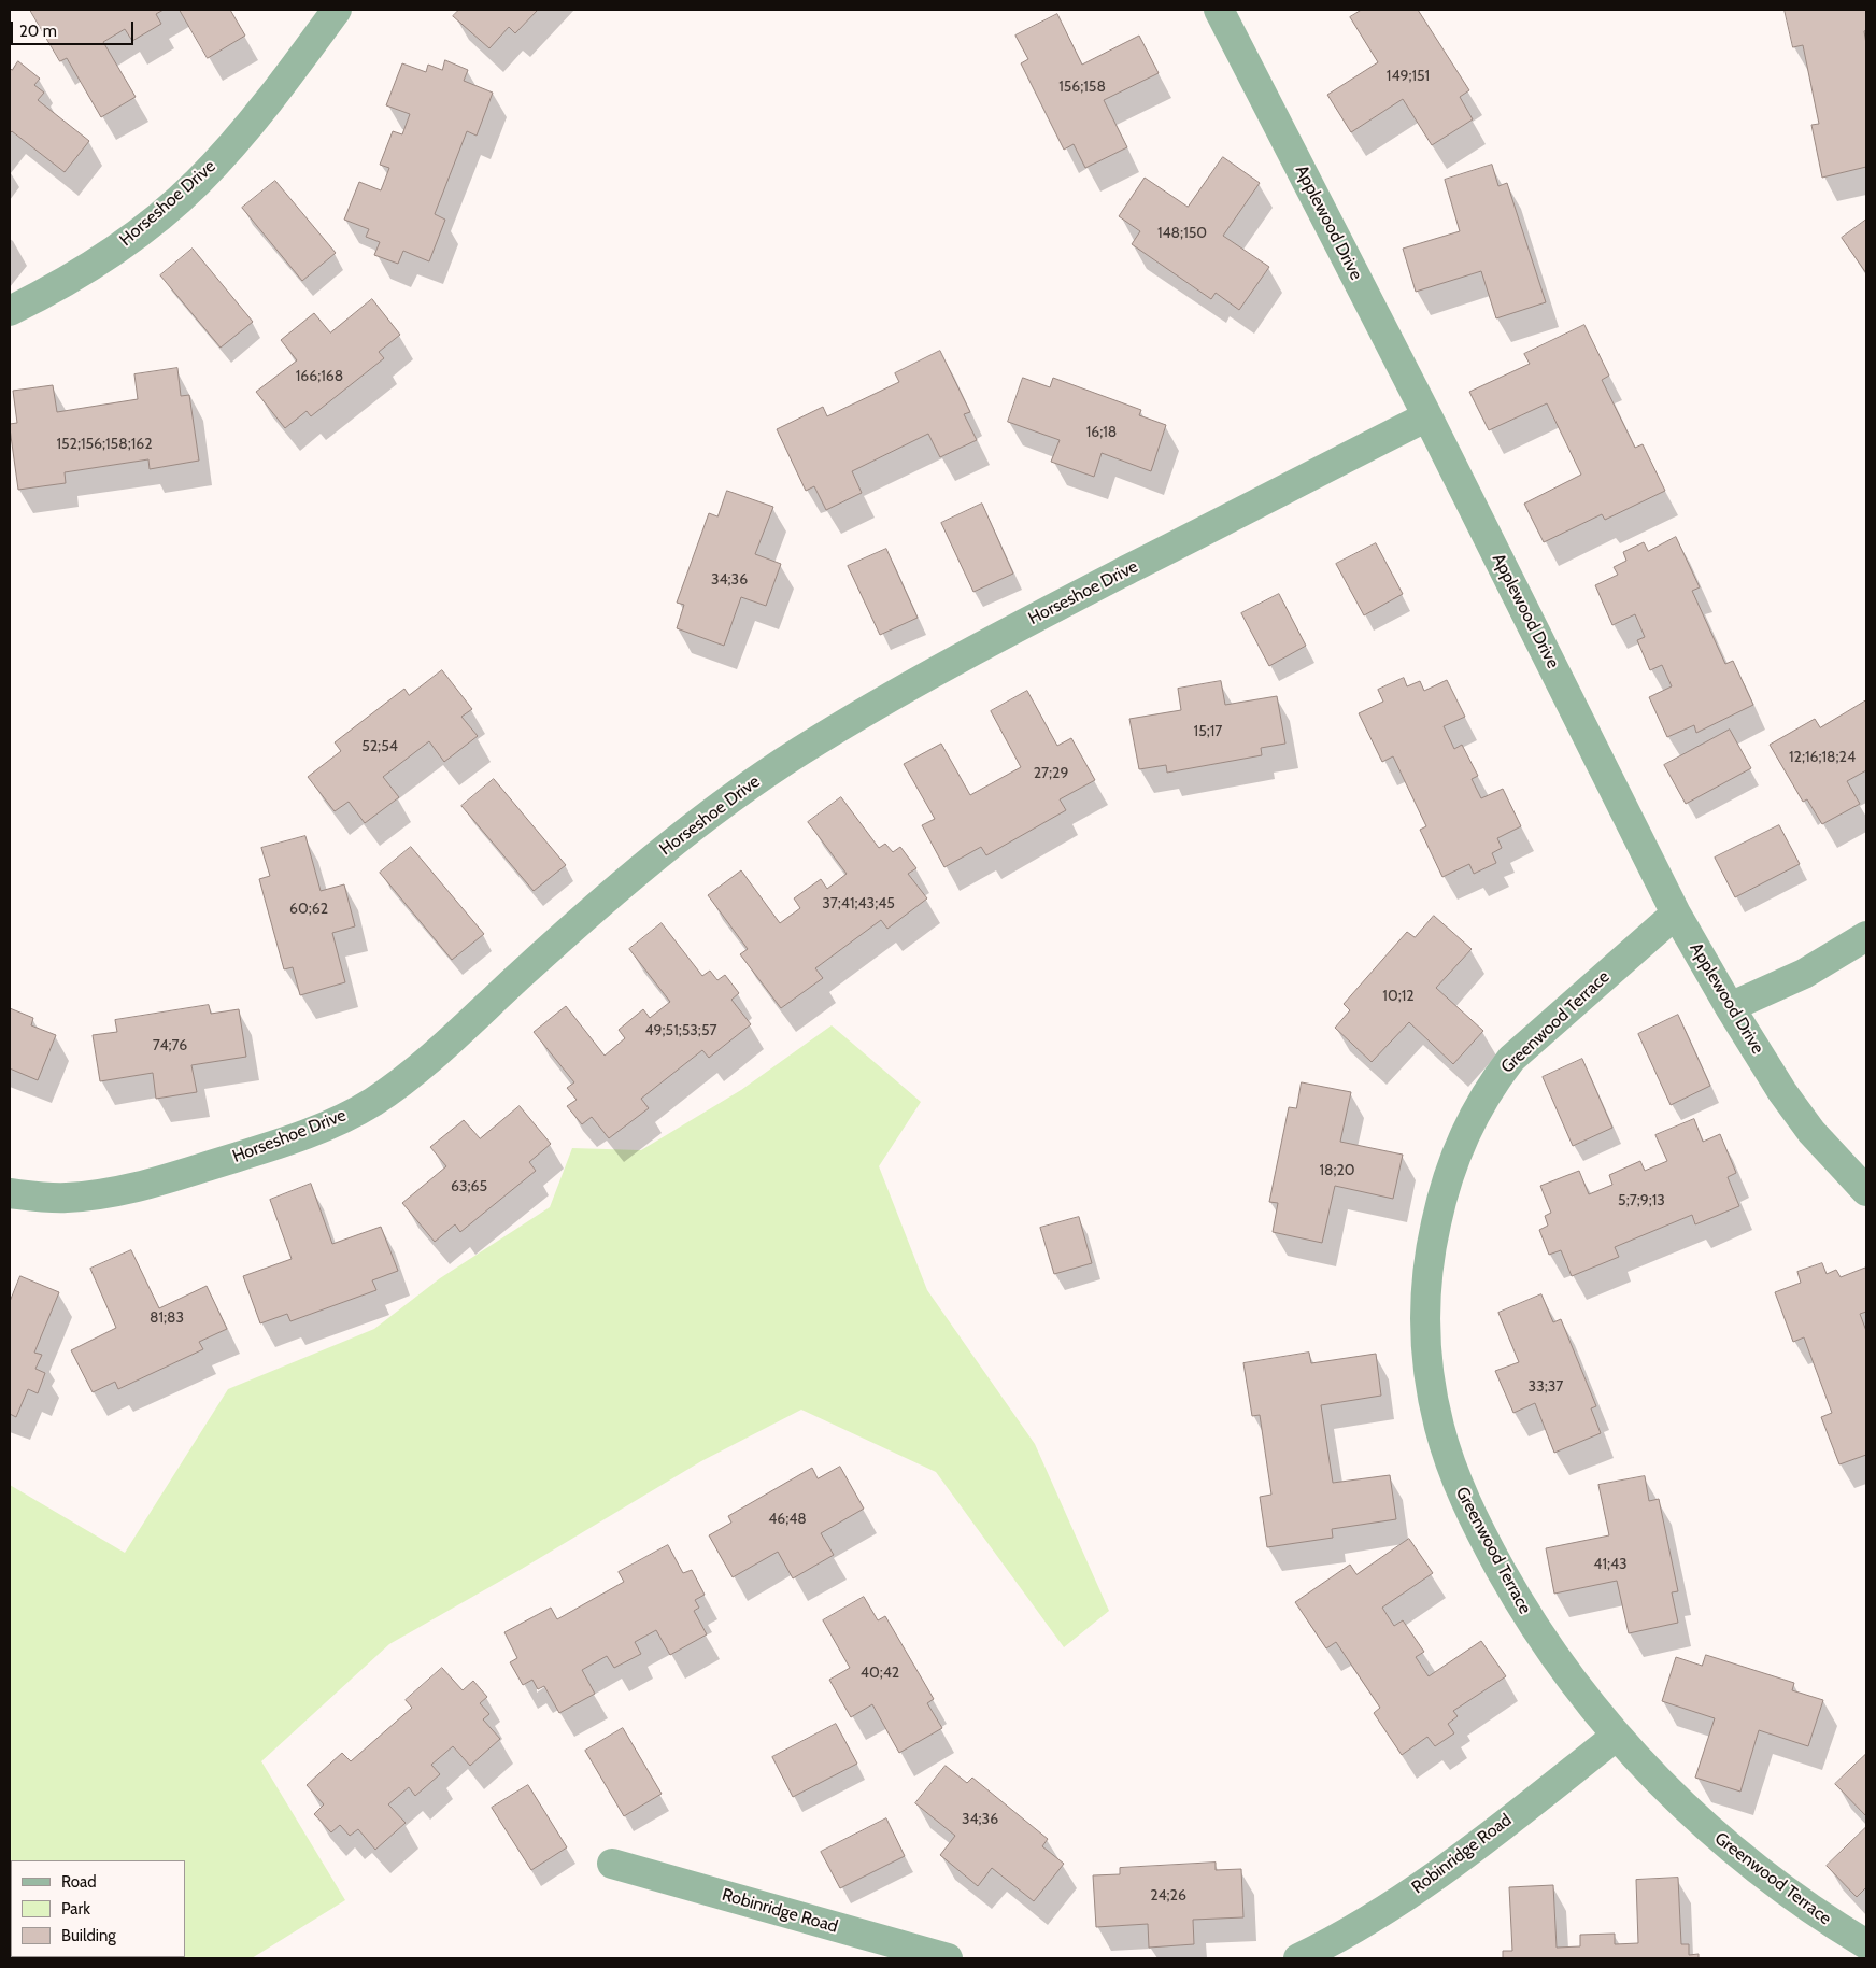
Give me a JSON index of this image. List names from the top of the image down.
{
  "streets": {
    "street": [
      "Horseshoe Drive",
      "Applewood Drive",
      "Greenwood Terrace",
      "Robinridge Road"
    ]
  },
  "crossings": [
    ["Horseshoe Drive", "Applewood Drive"],
    ["Applewood Drive", "Greenwood Terrace"],
    ["Greenwood Terrace", "Robinridge Road"]
  ],
  "house_numbers": [
    "149;151",
    "156;158",
    "148;150",
    "166;168",
    "16;18",
    "152;156;158;162",
    "34;36",
    "15;17",
    "52;54",
    "12;16;18;24",
    "27;29",
    "37;41;43;45",
    "60;62",
    "10;12",
    "49;51;53;57",
    "74;76",
    "18;20",
    "63;65",
    "5;7;9;13",
    "81;83",
    "33;37",
    "46;48",
    "41;43",
    "40;42",
    "34;36",
    "24;26"
  ],
  "legend": ["Road", "Park", "Building"],
  "scale_bar": "20 m"
}
